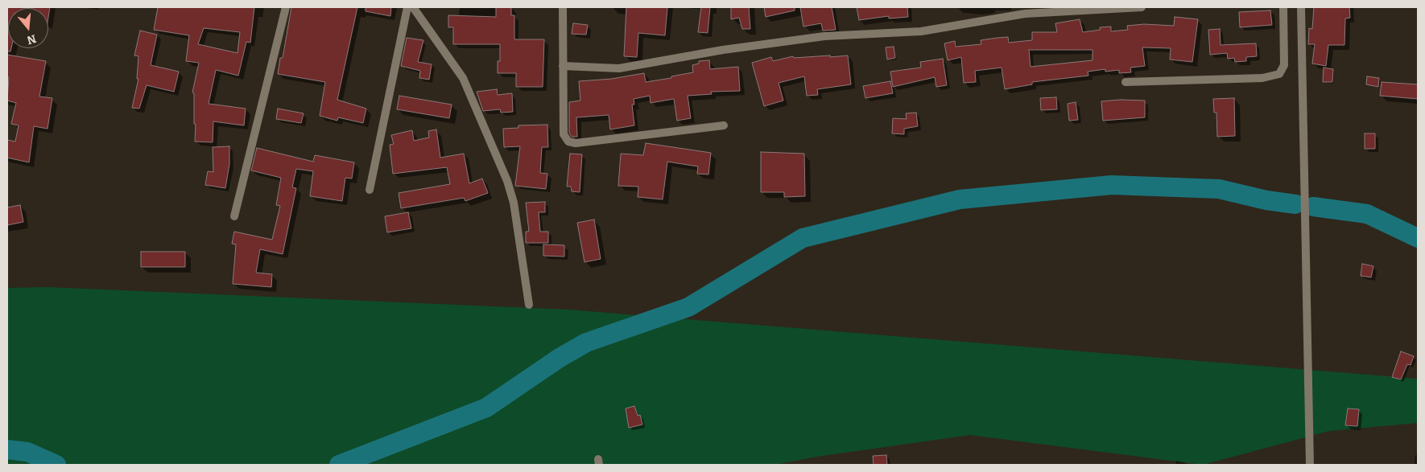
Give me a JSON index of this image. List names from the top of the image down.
{
  "north": "bottom"
}
